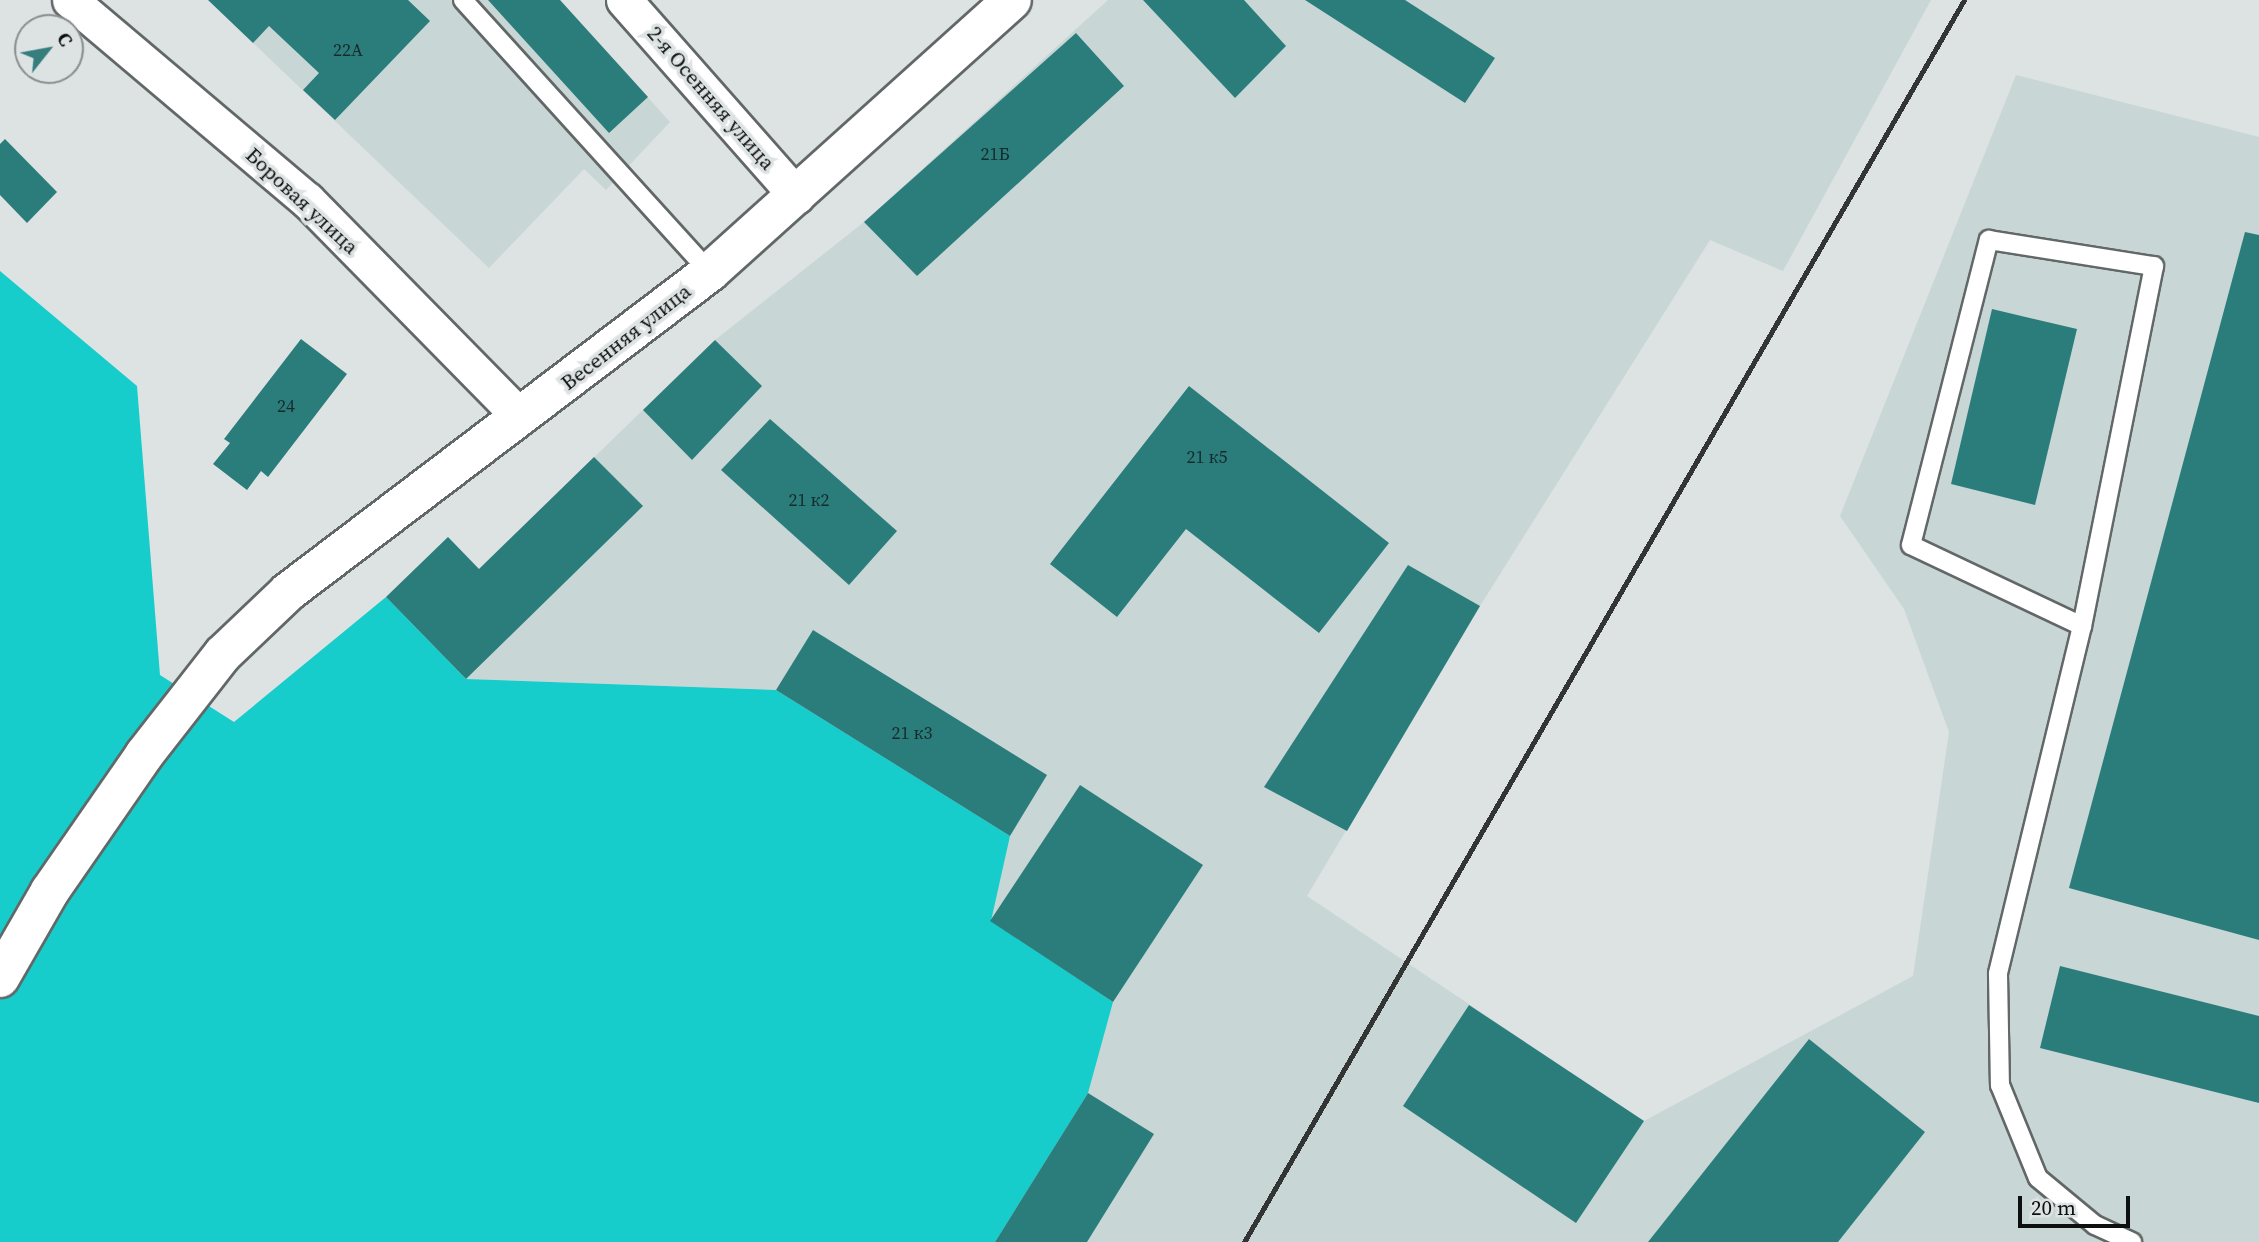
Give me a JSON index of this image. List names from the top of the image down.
{
  "streets": {
    "main road": ["Весенняя улица"],
    "street": ["2-я Осенняя улица", "Боровая улица"]
  },
  "crossings": [
    ["2-я Осенняя улица", "Весенняя улица"],
    ["Боровая улица", "Весенняя улица"]
  ],
  "house_numbers": [
    "22А",
    "21Б",
    "24",
    "21 к5",
    "21 к2",
    "21 к3"
  ],
  "scale_bar": "20 m",
  "north": "top right"
}
